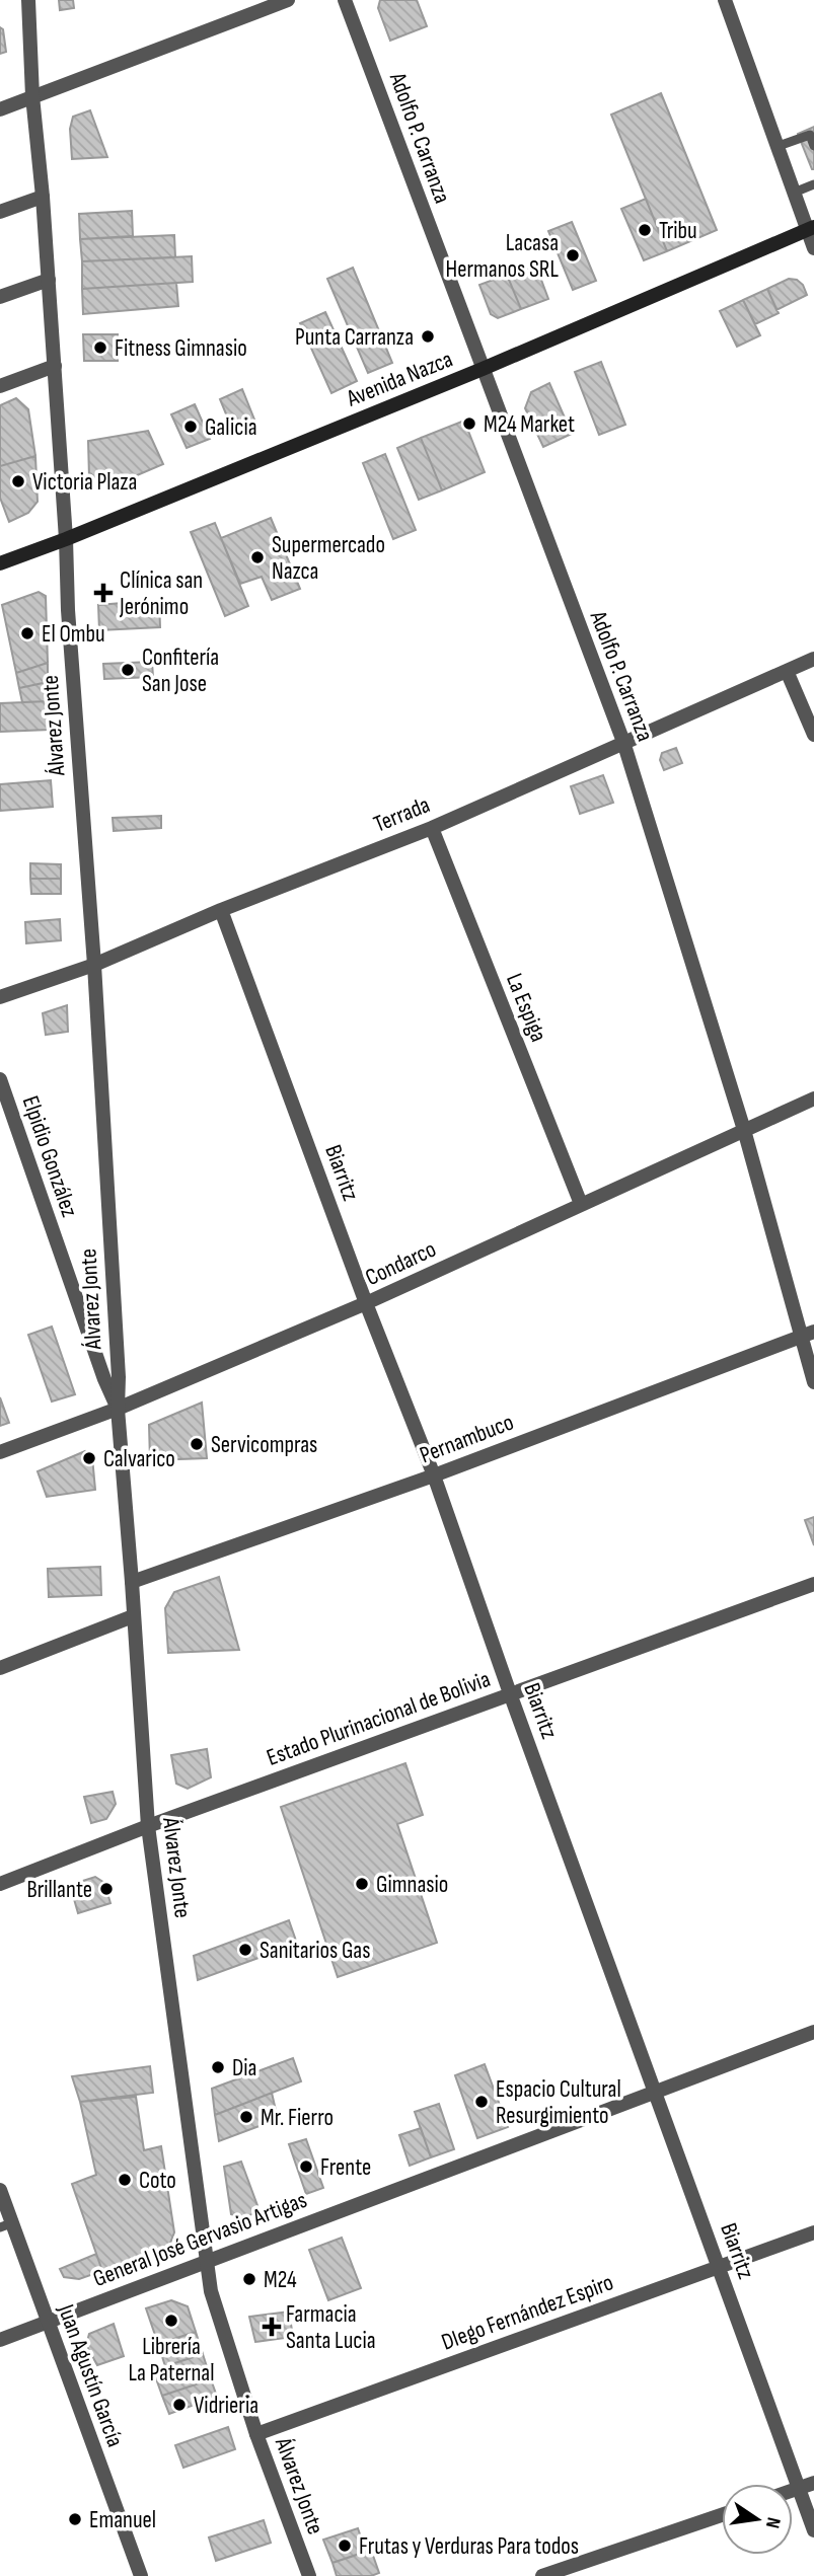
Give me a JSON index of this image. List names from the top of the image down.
{
  "streets": {
    "main road": ["Avenida Nazca"],
    "street": [
      "Adolfo P. Carranza",
      "Álvarez Jonte",
      "Terrada",
      "La Espiga",
      "Elpidio González",
      "Biarritz",
      "Condarco",
      "Pernambuco",
      "Estado Plurinacional de Bolivia",
      "General José Gervasio Artigas",
      "DIego Fernández Espiro",
      "Juan Agustín García"
    ]
  },
  "crossings": [
    ["Adolfo P. Carranza", "Avenida Nazca"],
    ["Adolfo P. Carranza", "Terrada"],
    ["Adolfo P. Carranza", "Condarco"],
    ["Adolfo P. Carranza", "Pernambuco"],
    ["Avenida Nazca", "Álvarez Jonte"],
    ["Álvarez Jonte", "Terrada"],
    ["Álvarez Jonte", "Elpidio González"],
    ["Álvarez Jonte", "Condarco"],
    ["Álvarez Jonte", "Pernambuco"],
    ["Álvarez Jonte", "Estado Plurinacional de Bolivia"],
    ["Álvarez Jonte", "General José Gervasio Artigas"],
    ["Álvarez Jonte", "DIego Fernández Espiro"],
    ["Terrada", "La Espiga"],
    ["Terrada", "Biarritz"],
    ["La Espiga", "Condarco"],
    ["Elpidio González", "Condarco"],
    ["Biarritz", "Condarco"],
    ["Biarritz", "Pernambuco"],
    ["Biarritz", "Estado Plurinacional de Bolivia"],
    ["Biarritz", "General José Gervasio Artigas"],
    ["Biarritz", "DIego Fernández Espiro"],
    ["General José Gervasio Artigas", "Juan Agustín García"]
  ],
  "places": {
    "other": [
      "Tribu",
      "Lacasa Hermanos SRL",
      "Punta Carranza",
      "Fitness Gimnasio",
      "M24 Market",
      "Galicia",
      "Victoria Plaza",
      "Supermercado Nazca",
      "El Ombu",
      "Confitería San Jose",
      "Servicompras",
      "Calvarico",
      "Gimnasio",
      "Brillante",
      "Sanitarios Gas",
      "Dia",
      "Espacio Cultural Resurgimiento",
      "Mr. Fierro",
      "Frente",
      "Coto",
      "M24",
      "Librería La Paternal",
      "Vidrieria",
      "Emanuel",
      "Frutas y Verduras Para todos"
    ],
    "health": ["Clínica san Jerónimo", "Farmacia Santa Lucia"]
  },
  "north": "right"
}
